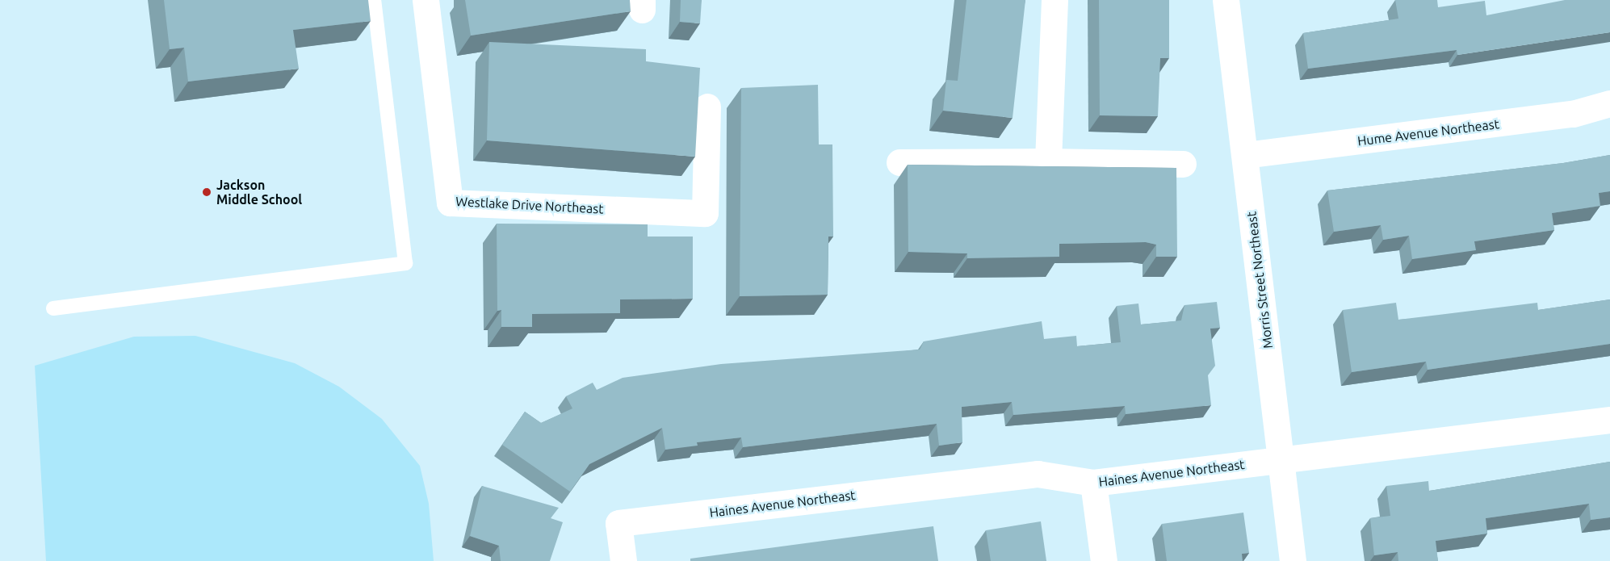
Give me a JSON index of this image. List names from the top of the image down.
{
  "streets": {
    "street": [
      "Hume Avenue Northeast",
      "Westlake Drive Northeast",
      "Morris Street Northeast",
      "Haines Avenue Northeast"
    ]
  },
  "crossings": [
    ["Hume Avenue Northeast", "Morris Street Northeast"],
    ["Morris Street Northeast", "Haines Avenue Northeast"]
  ],
  "places": ["Jackson Middle School"]
}
